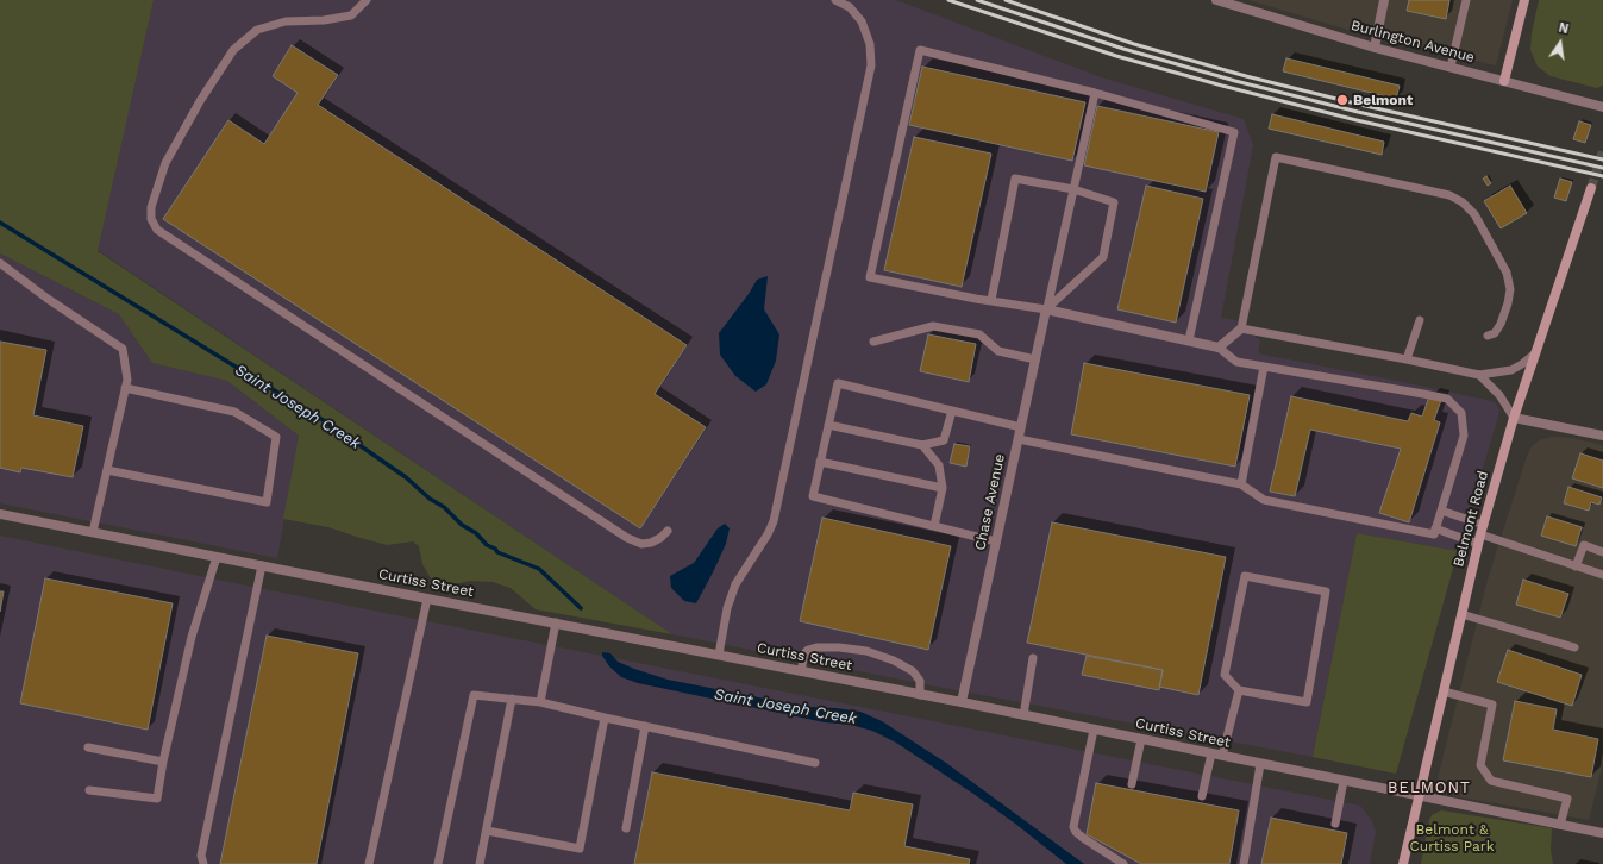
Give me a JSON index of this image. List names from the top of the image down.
{
  "streets": {
    "main road": ["Belmont Road"],
    "street": ["Burlington Avenue", "Chase Avenue", "Curtiss Street"]
  },
  "crossings": [
    ["Chase Avenue", "Curtiss Street"],
    ["Belmont Road", "Curtiss Street"]
  ],
  "districts": ["BELMONT"],
  "water": ["Saint Joseph Creek"],
  "parks": ["Belmont & Curtiss Park"],
  "places": ["Belmont"],
  "north": "top"
}
